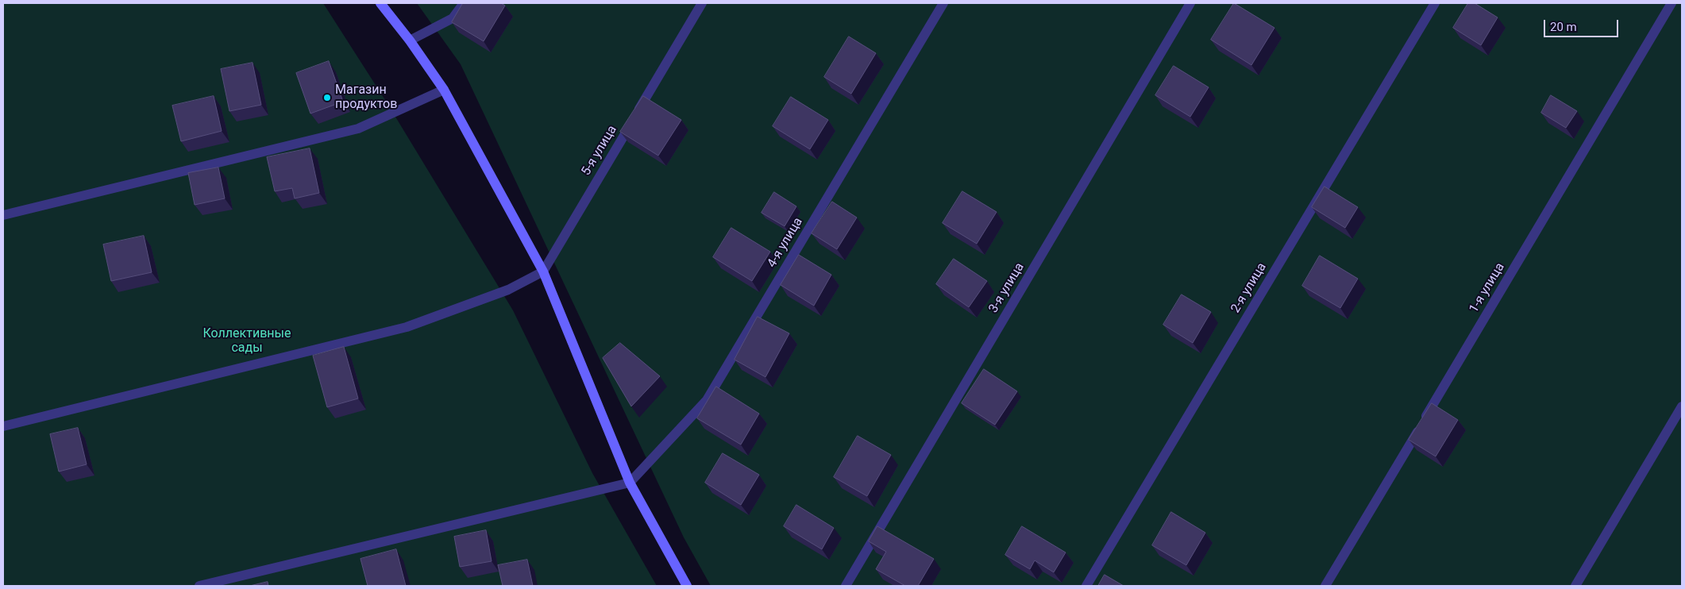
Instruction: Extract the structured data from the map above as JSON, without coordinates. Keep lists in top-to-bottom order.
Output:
{
  "streets": {
    "lane": [
      "5-я улица",
      "4-я улица",
      "3-я улица",
      "2-я улица",
      "1-я улица"
    ]
  },
  "parks": ["Коллективные сады"],
  "places": ["Магазин продуктов"],
  "scale_bar": "20 m"
}
